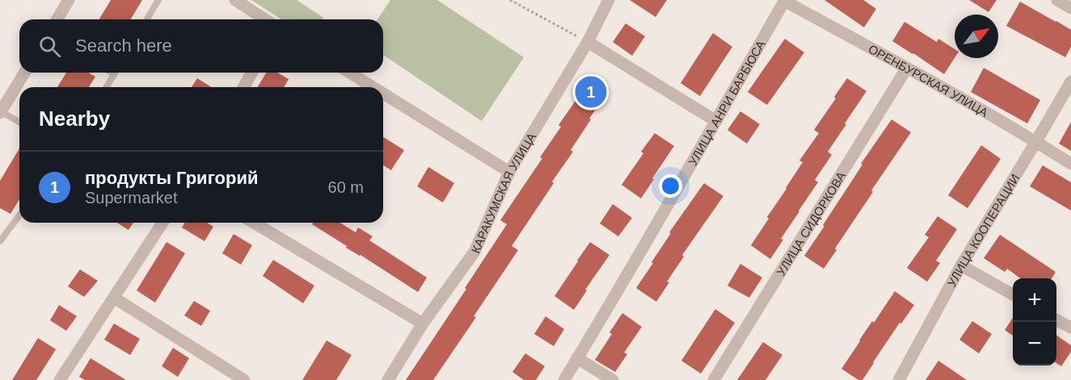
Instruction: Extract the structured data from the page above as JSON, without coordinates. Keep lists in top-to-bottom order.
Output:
{
  "streets": {
    "street": [
      "ОРЕНБУРСКАЯ УЛИЦА",
      "УЛИЦА АНРИ БАРБЮСА",
      "КАРАКУМСКАЯ УЛИЦА",
      "УЛИЦА СИДОРКОВА",
      "УЛИЦА КООПЕРАЦИИ"
    ]
  },
  "crossings": [
    ["ОРЕНБУРСКАЯ УЛИЦА", "УЛИЦА АНРИ БАРБЮСА"],
    ["ОРЕНБУРСКАЯ УЛИЦА", "УЛИЦА СИДОРКОВА"],
    ["ОРЕНБУРСКАЯ УЛИЦА", "УЛИЦА КООПЕРАЦИИ"]
  ],
  "north": "top right",
  "page": {
    "search": "Search here",
    "pins": "1",
    "heading": "Nearby",
    "list": [
      {
        "mark": "1",
        "name": "продукты Григорий",
        "note": "Supermarket",
        "value": "60 m"
      }
    ],
    "map_buttons": ["+", "−"]
  }
}
